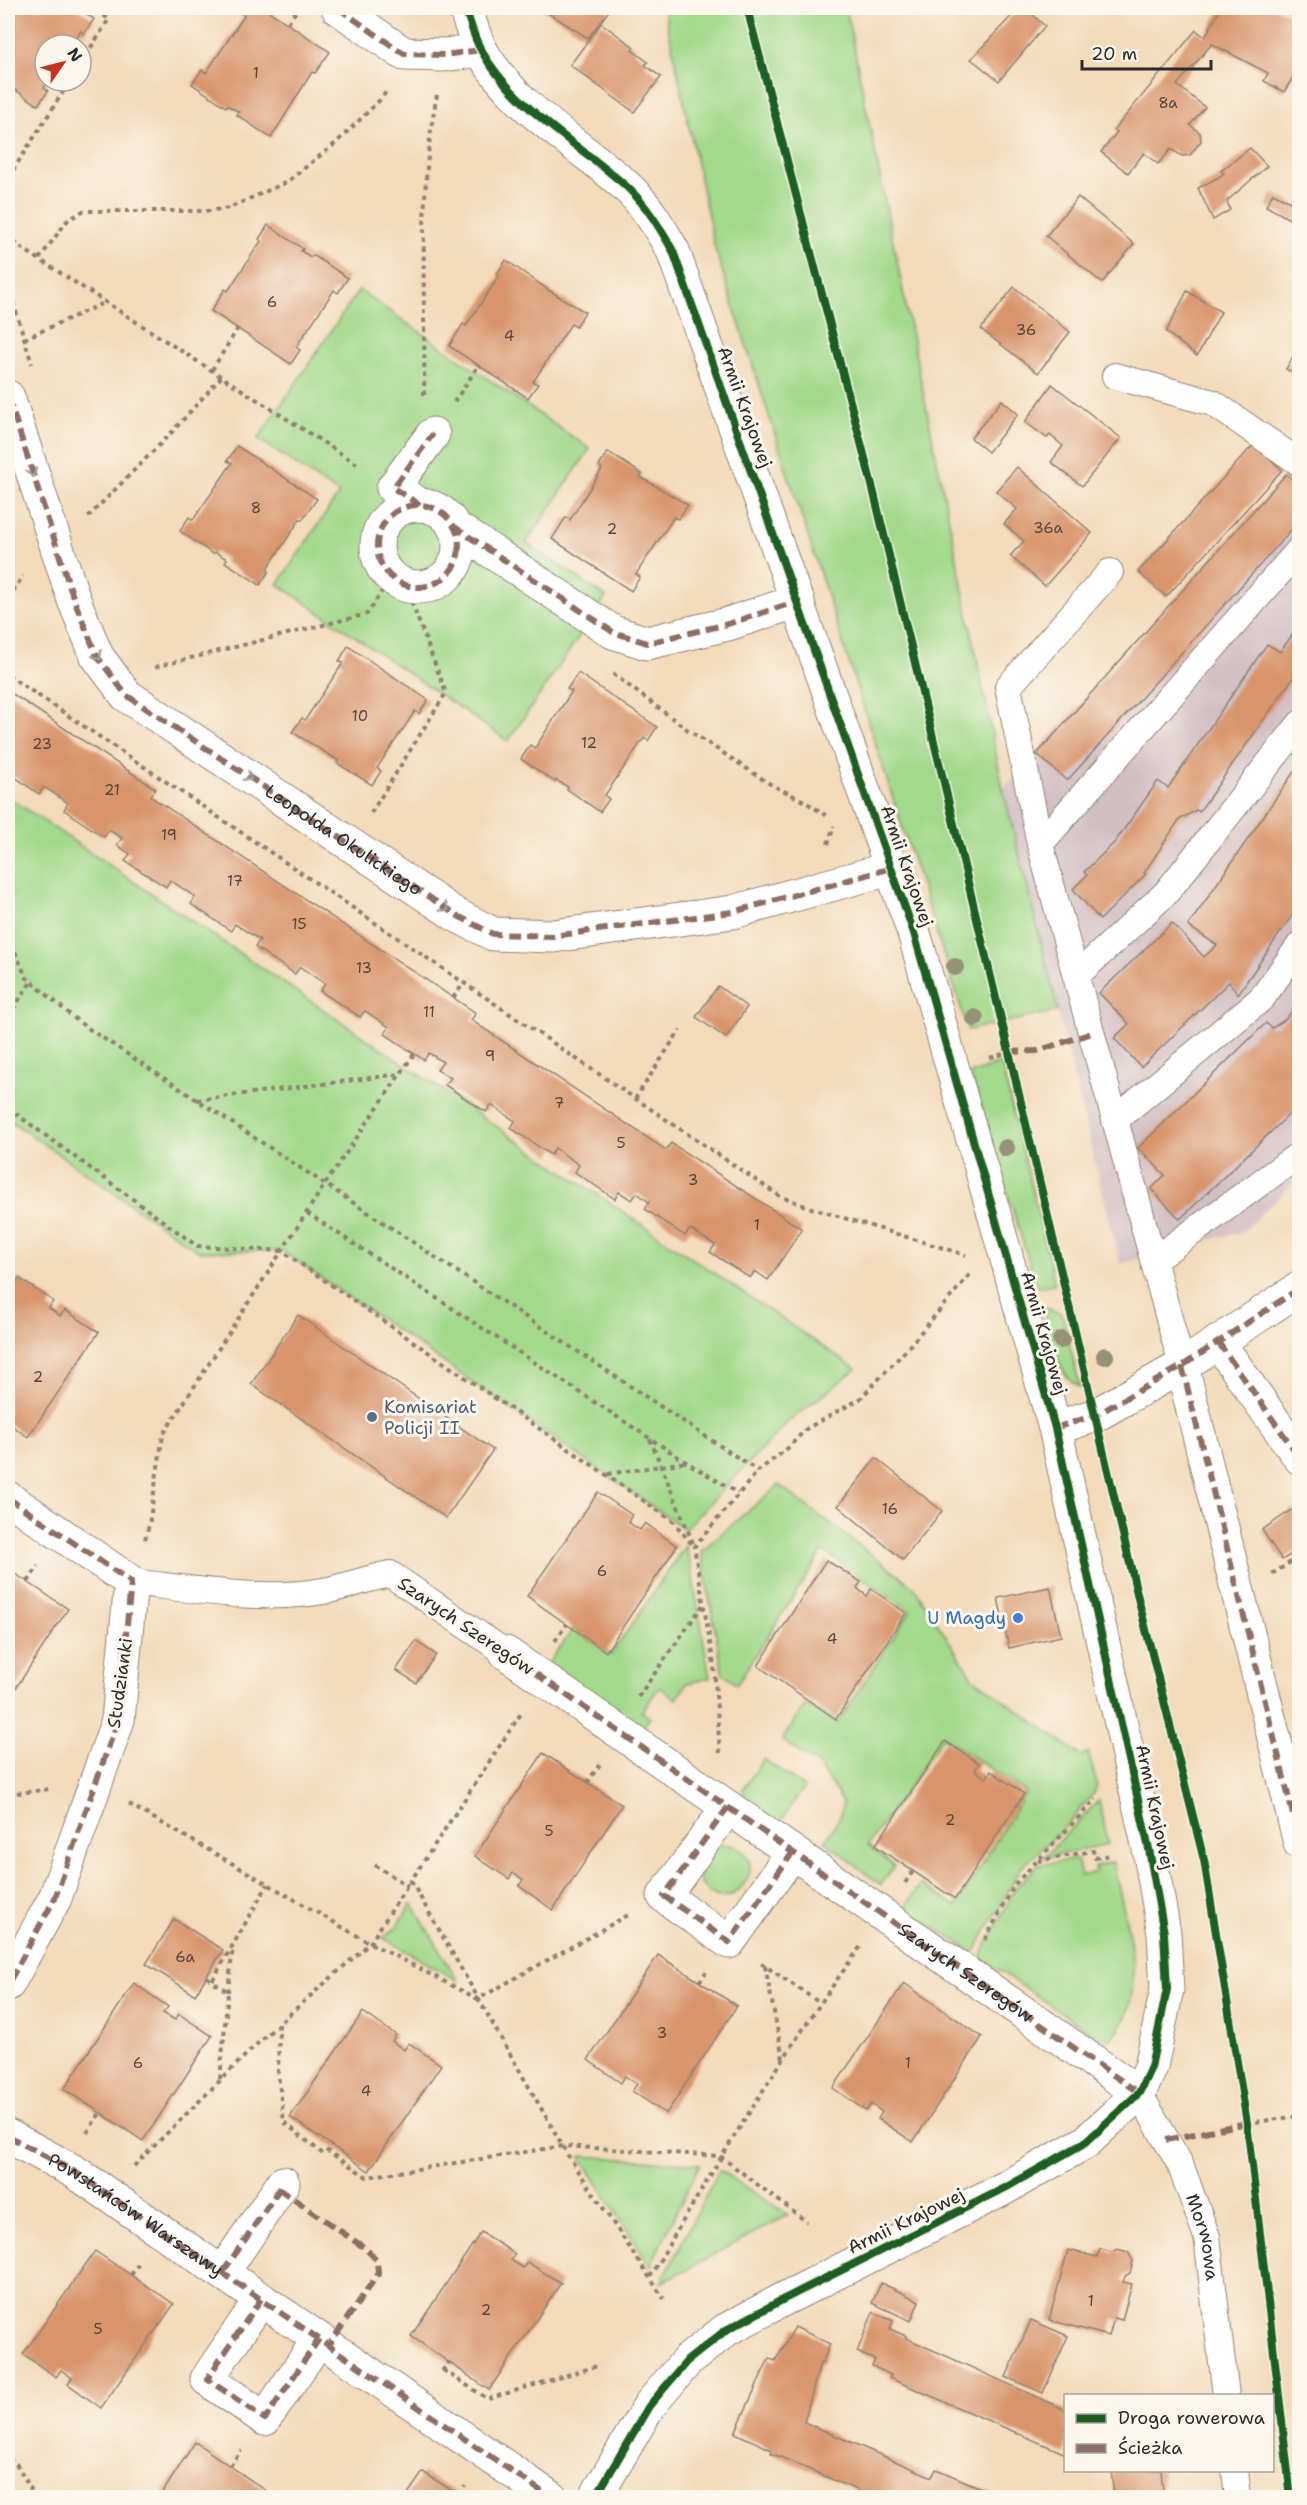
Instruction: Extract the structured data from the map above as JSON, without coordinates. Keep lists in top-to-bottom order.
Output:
{
  "streets": {
    "street": [
      "Armii Krajowej",
      "Leopolda Okulickiego",
      "Szarych Szeregów",
      "Studzianki",
      "Powstańców Warszawy"
    ],
    "lane": ["Morwowa"]
  },
  "crossings": [
    ["Armii Krajowej", "Leopolda Okulickiego"],
    ["Armii Krajowej", "Szarych Szeregów"],
    ["Armii Krajowej", "Morwowa"],
    ["Szarych Szeregów", "Studzianki"],
    ["Szarych Szeregów", "Morwowa"]
  ],
  "one_way": ["Leopolda Okulickiego"],
  "places": ["Komisariat Policji II", "U Magdy"],
  "house_numbers": [
    "1",
    "8a",
    "6",
    "36",
    "4",
    "8",
    "36a",
    "2",
    "10",
    "12",
    "23",
    "21",
    "19",
    "17",
    "15",
    "13",
    "11",
    "9",
    "7",
    "5",
    "3",
    "1",
    "2",
    "16",
    "6",
    "4",
    "2",
    "5",
    "6a",
    "3",
    "6",
    "1",
    "4",
    "1",
    "2",
    "5"
  ],
  "legend": ["Droga rowerowa", "Ścieżka"],
  "scale_bar": "20 m",
  "north": "top right"
}
